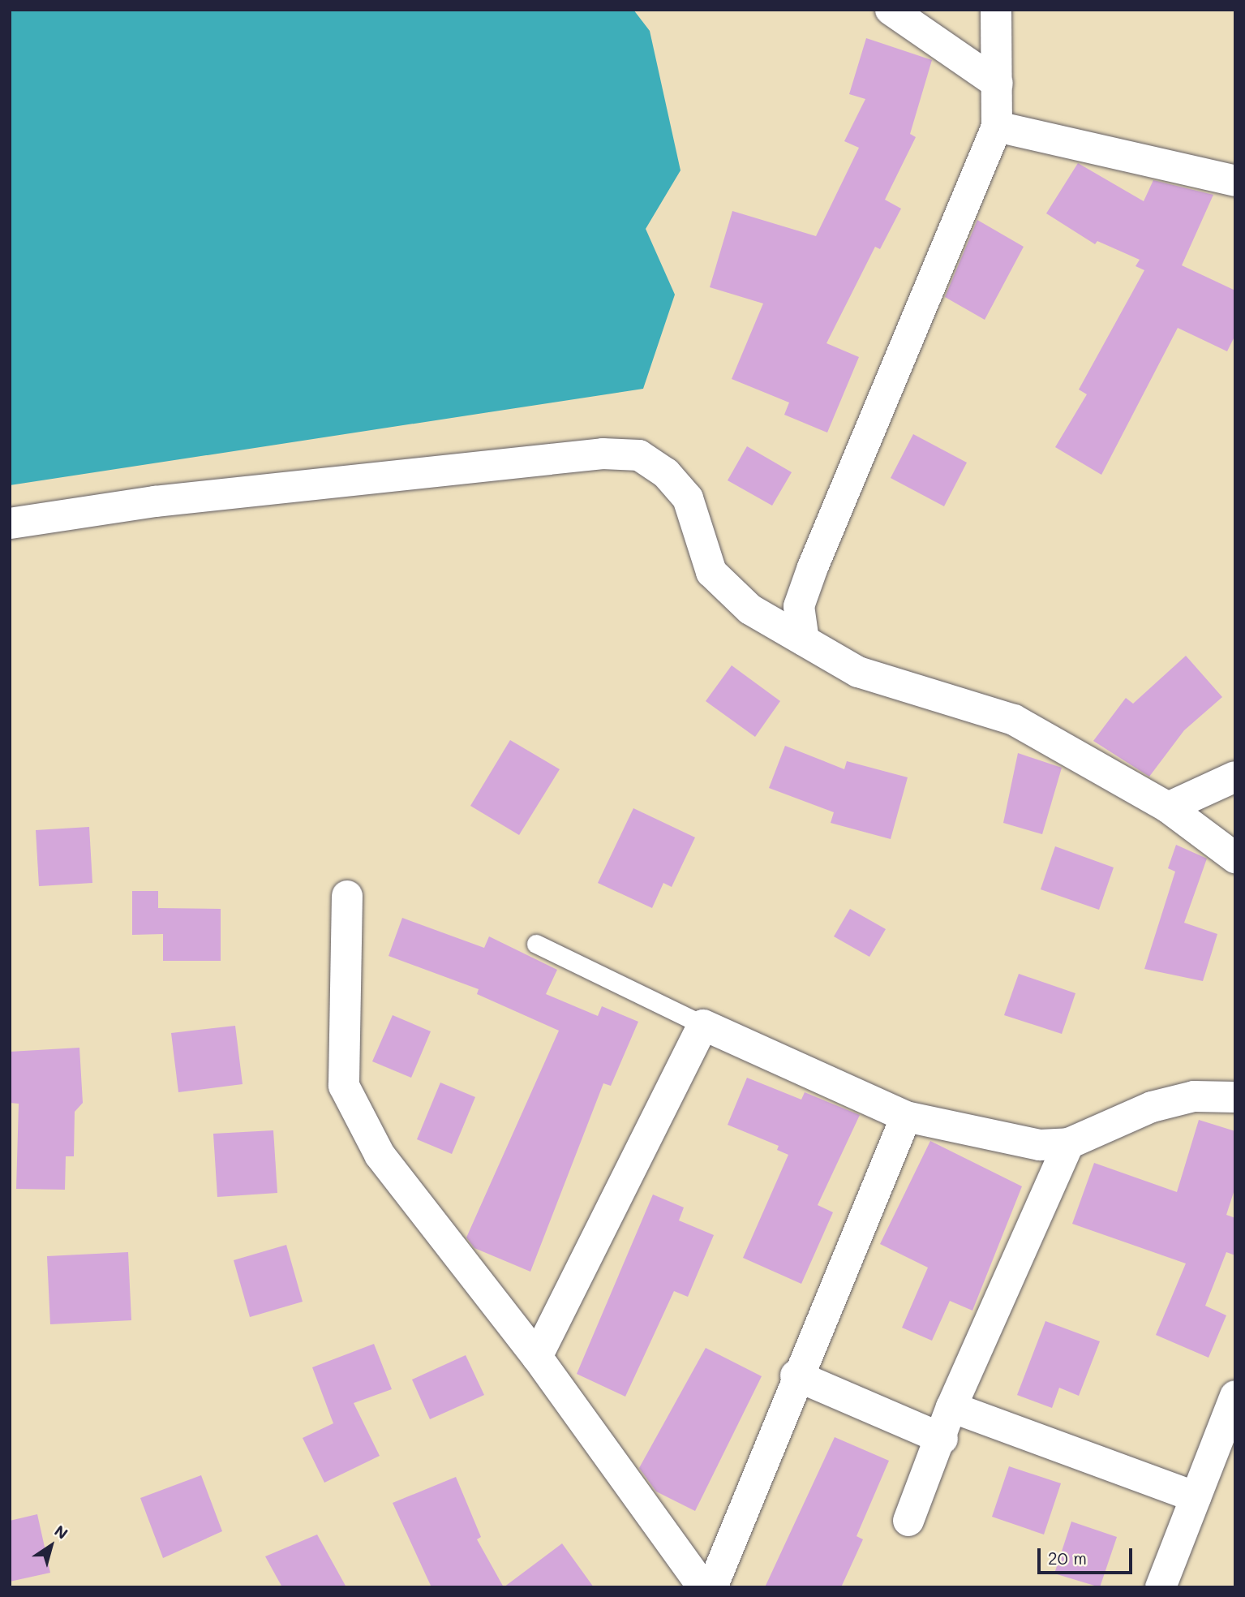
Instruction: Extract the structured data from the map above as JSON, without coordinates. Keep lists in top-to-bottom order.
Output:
{
  "scale_bar": "20 m",
  "north": "top right"
}
